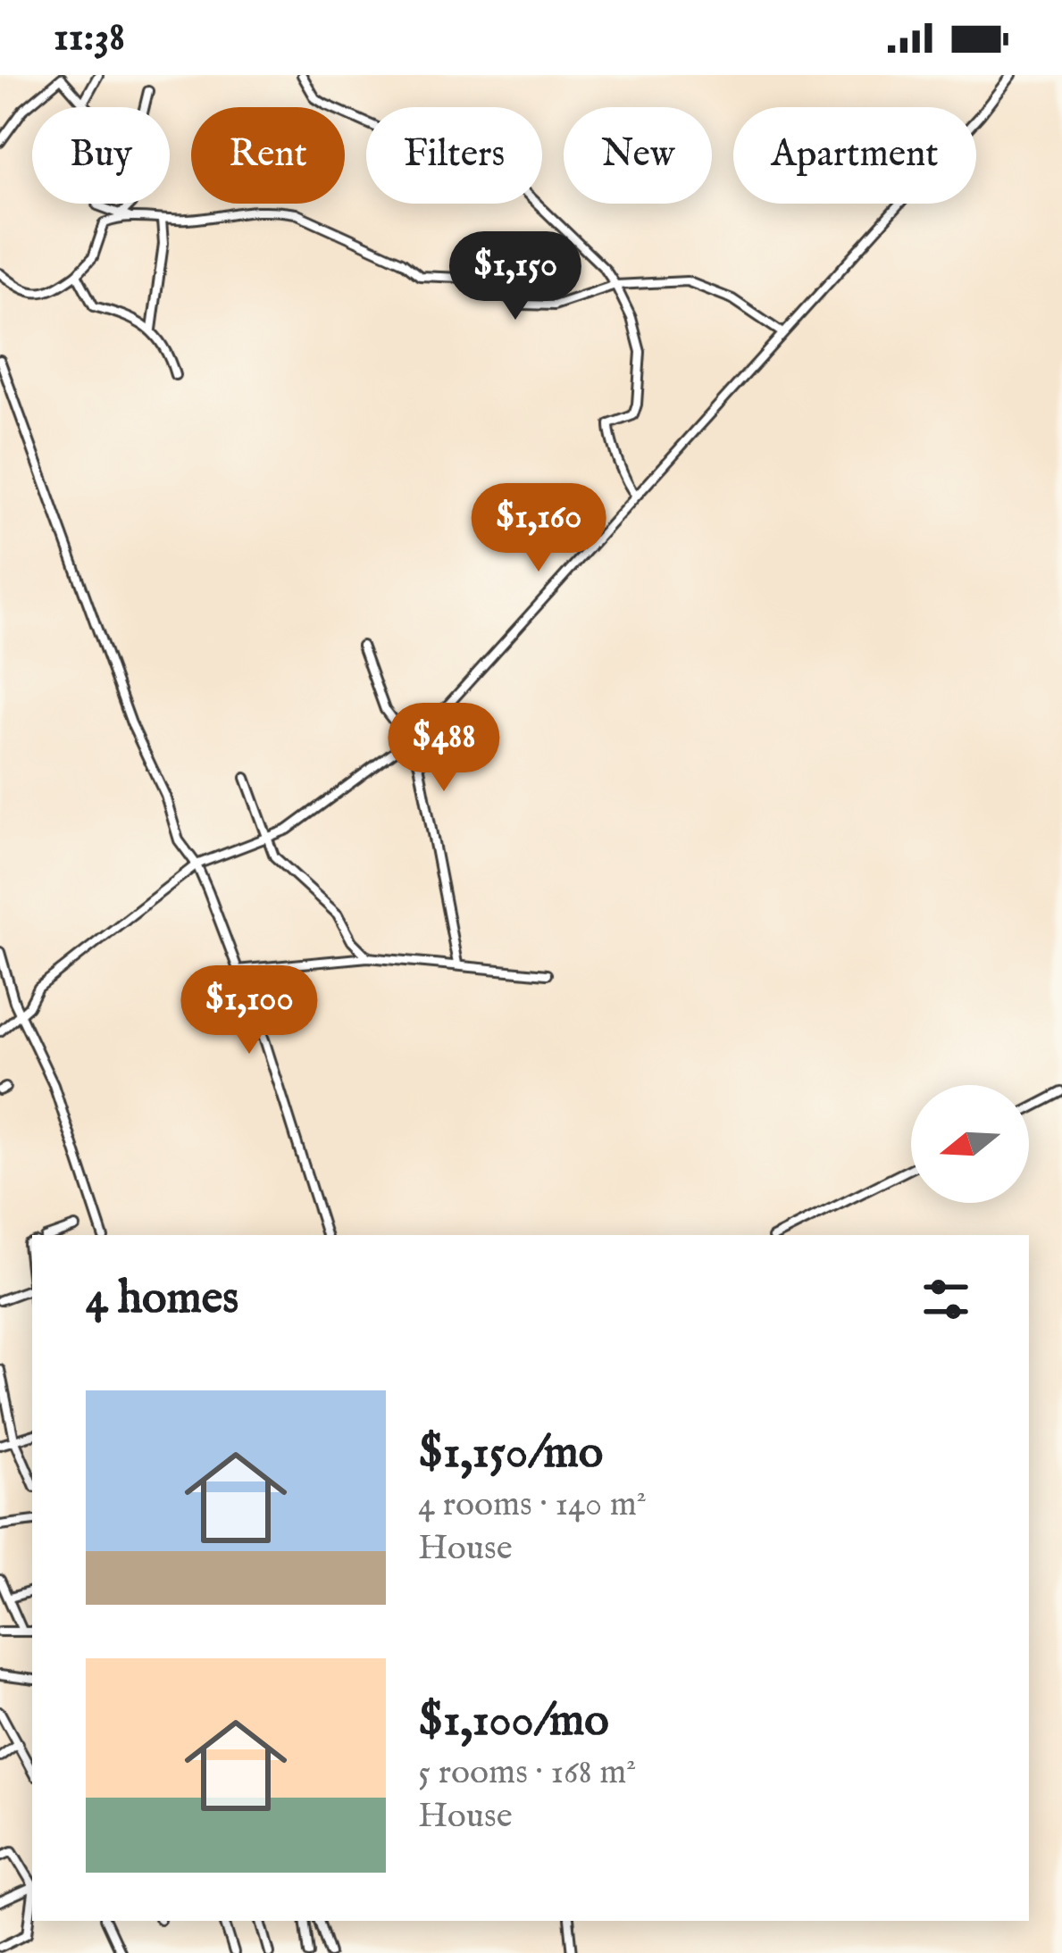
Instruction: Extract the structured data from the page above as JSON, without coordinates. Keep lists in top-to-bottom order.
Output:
{
  "north": "left",
  "page": {
    "status": "11:38",
    "chip": [
      "Buy",
      "Rent",
      "Filters",
      "New",
      "Apartment"
    ],
    "price": [
      "$1,150",
      "$1,160",
      "$488",
      "$1,100"
    ],
    "heading": "4 homes",
    "list": [
      {
        "name": "$1,150/mo",
        "note": "4 rooms · 140 m² · House"
      },
      {
        "name": "$1,100/mo",
        "note": "5 rooms · 168 m² · House"
      }
    ]
  }
}
